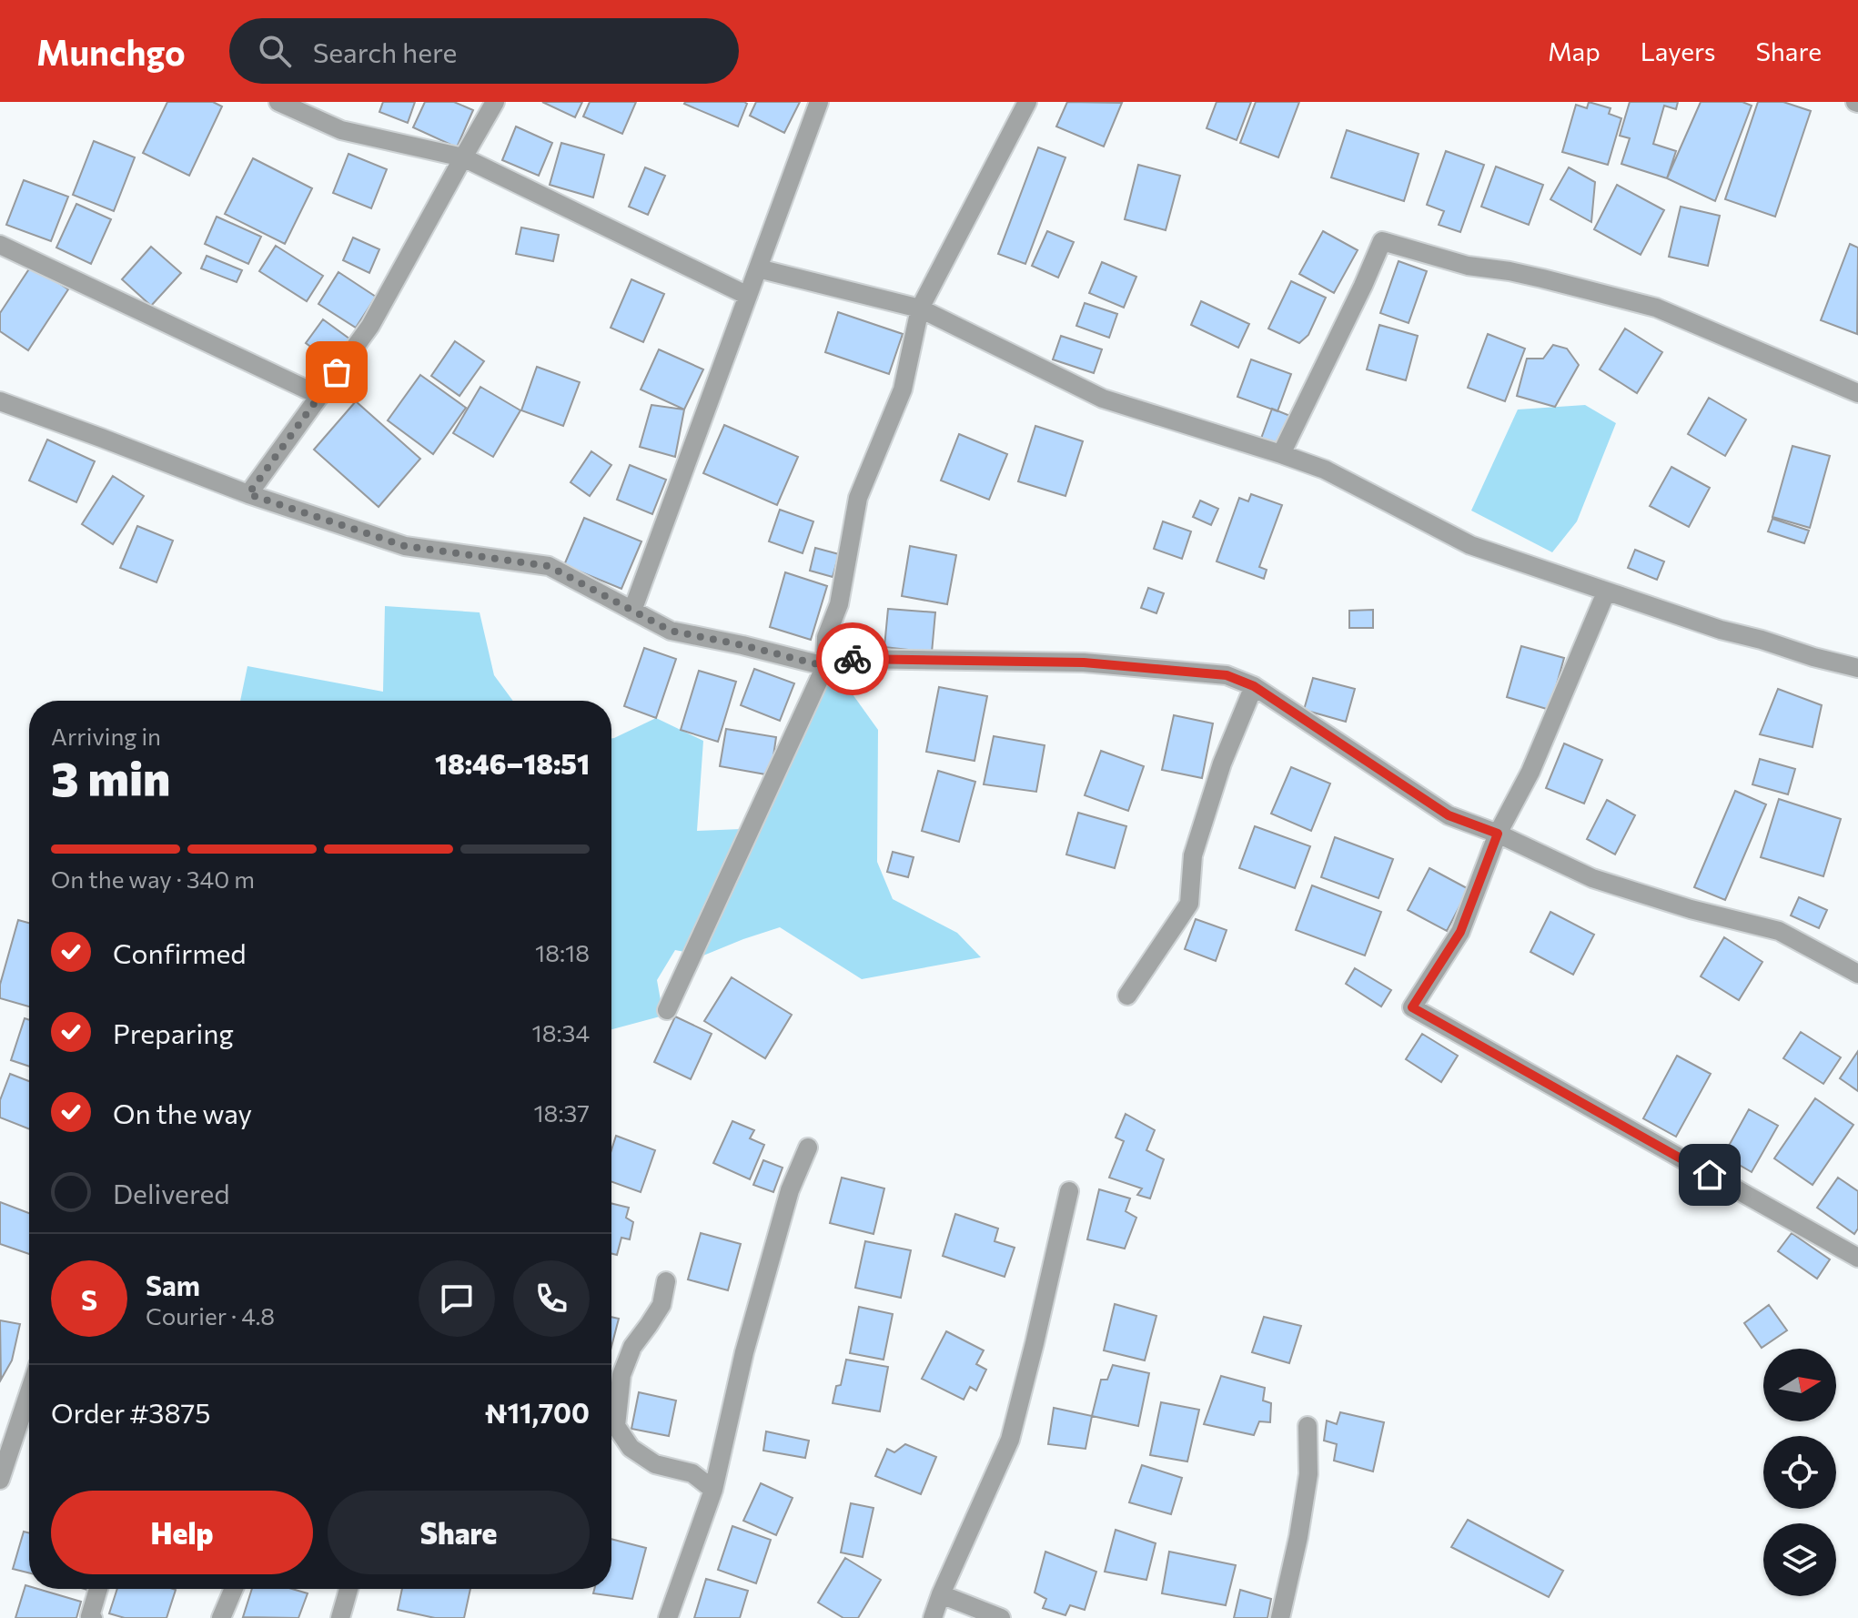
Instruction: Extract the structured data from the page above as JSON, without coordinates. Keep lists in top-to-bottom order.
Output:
{
  "north": "right",
  "page": {
    "header": "Munchgo",
    "search": "Search here",
    "nav": ["Map", "Layers", "Share"],
    "heading": ["3 min", "Arriving in", "18:46–18:51"],
    "panel": [
      "Sam",
      "Courier · 4.8",
      "Order #3875",
      "₦11,700"
    ],
    "bar": "On the way · 340 m",
    "list": [
      ["Confirmed", "18:18"],
      ["Preparing", "18:34"],
      ["On the way", "18:37"],
      "Delivered"
    ],
    "round": "S",
    "buttons": ["Help", "Share"]
  }
}
